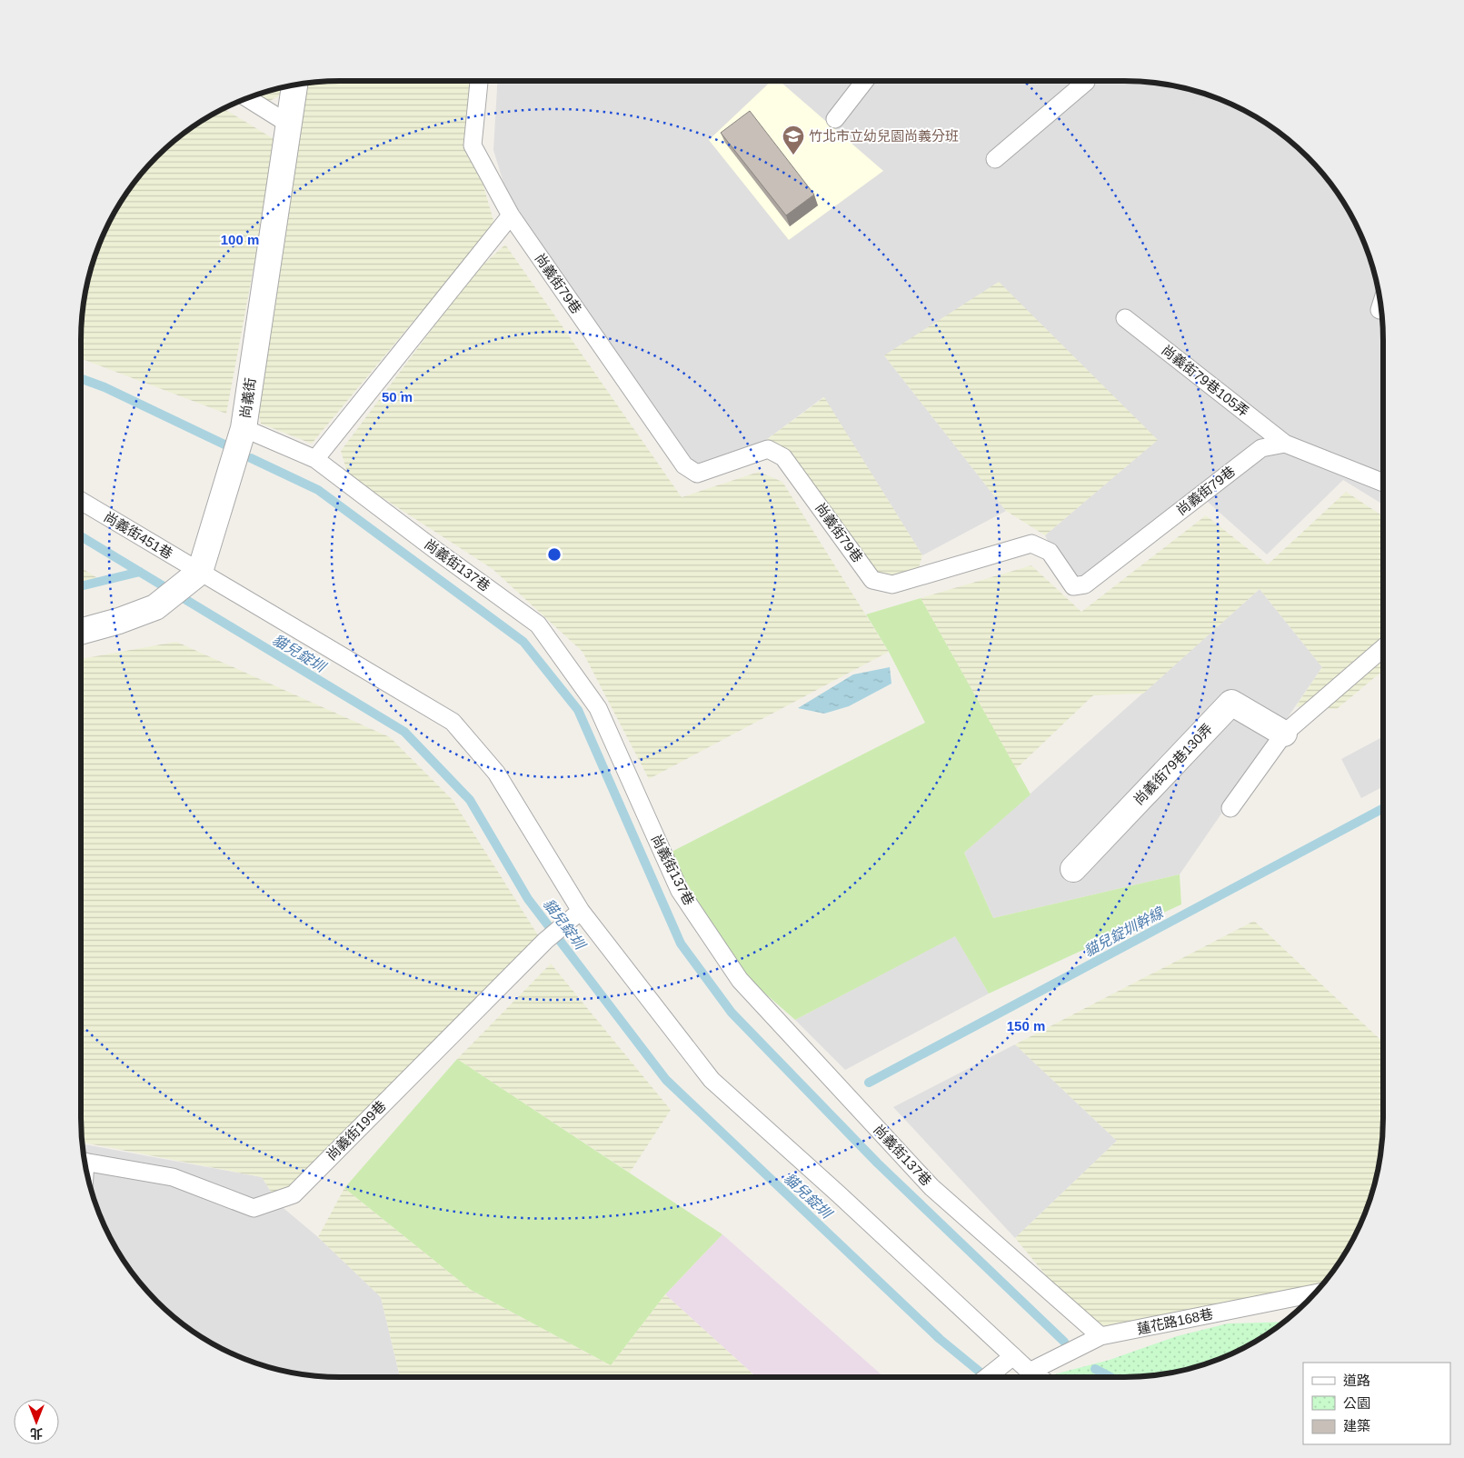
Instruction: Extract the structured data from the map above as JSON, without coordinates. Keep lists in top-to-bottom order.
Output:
{
  "streets": {
    "street": ["尚義街", "尚義街79巷130弄"],
    "lane": [
      "尚義街79巷",
      "尚義街79巷105弄",
      "尚義街451巷",
      "尚義街137巷",
      "尚義街199巷",
      "蓮花路168巷"
    ]
  },
  "crossings": [
    ["尚義街79巷", "尚義街79巷105弄"],
    ["尚義街", "尚義街451巷"],
    ["尚義街", "尚義街137巷"],
    ["尚義街137巷", "蓮花路168巷"]
  ],
  "water": ["貓兒錠圳", "貓兒錠圳幹線"],
  "places": {
    "school or university": ["竹北市立幼兒園尚義分班"]
  },
  "legend": ["道路", "公園", "建築"],
  "north": "bottom",
  "rings": ["100 m", "50 m", "150 m"]
}
